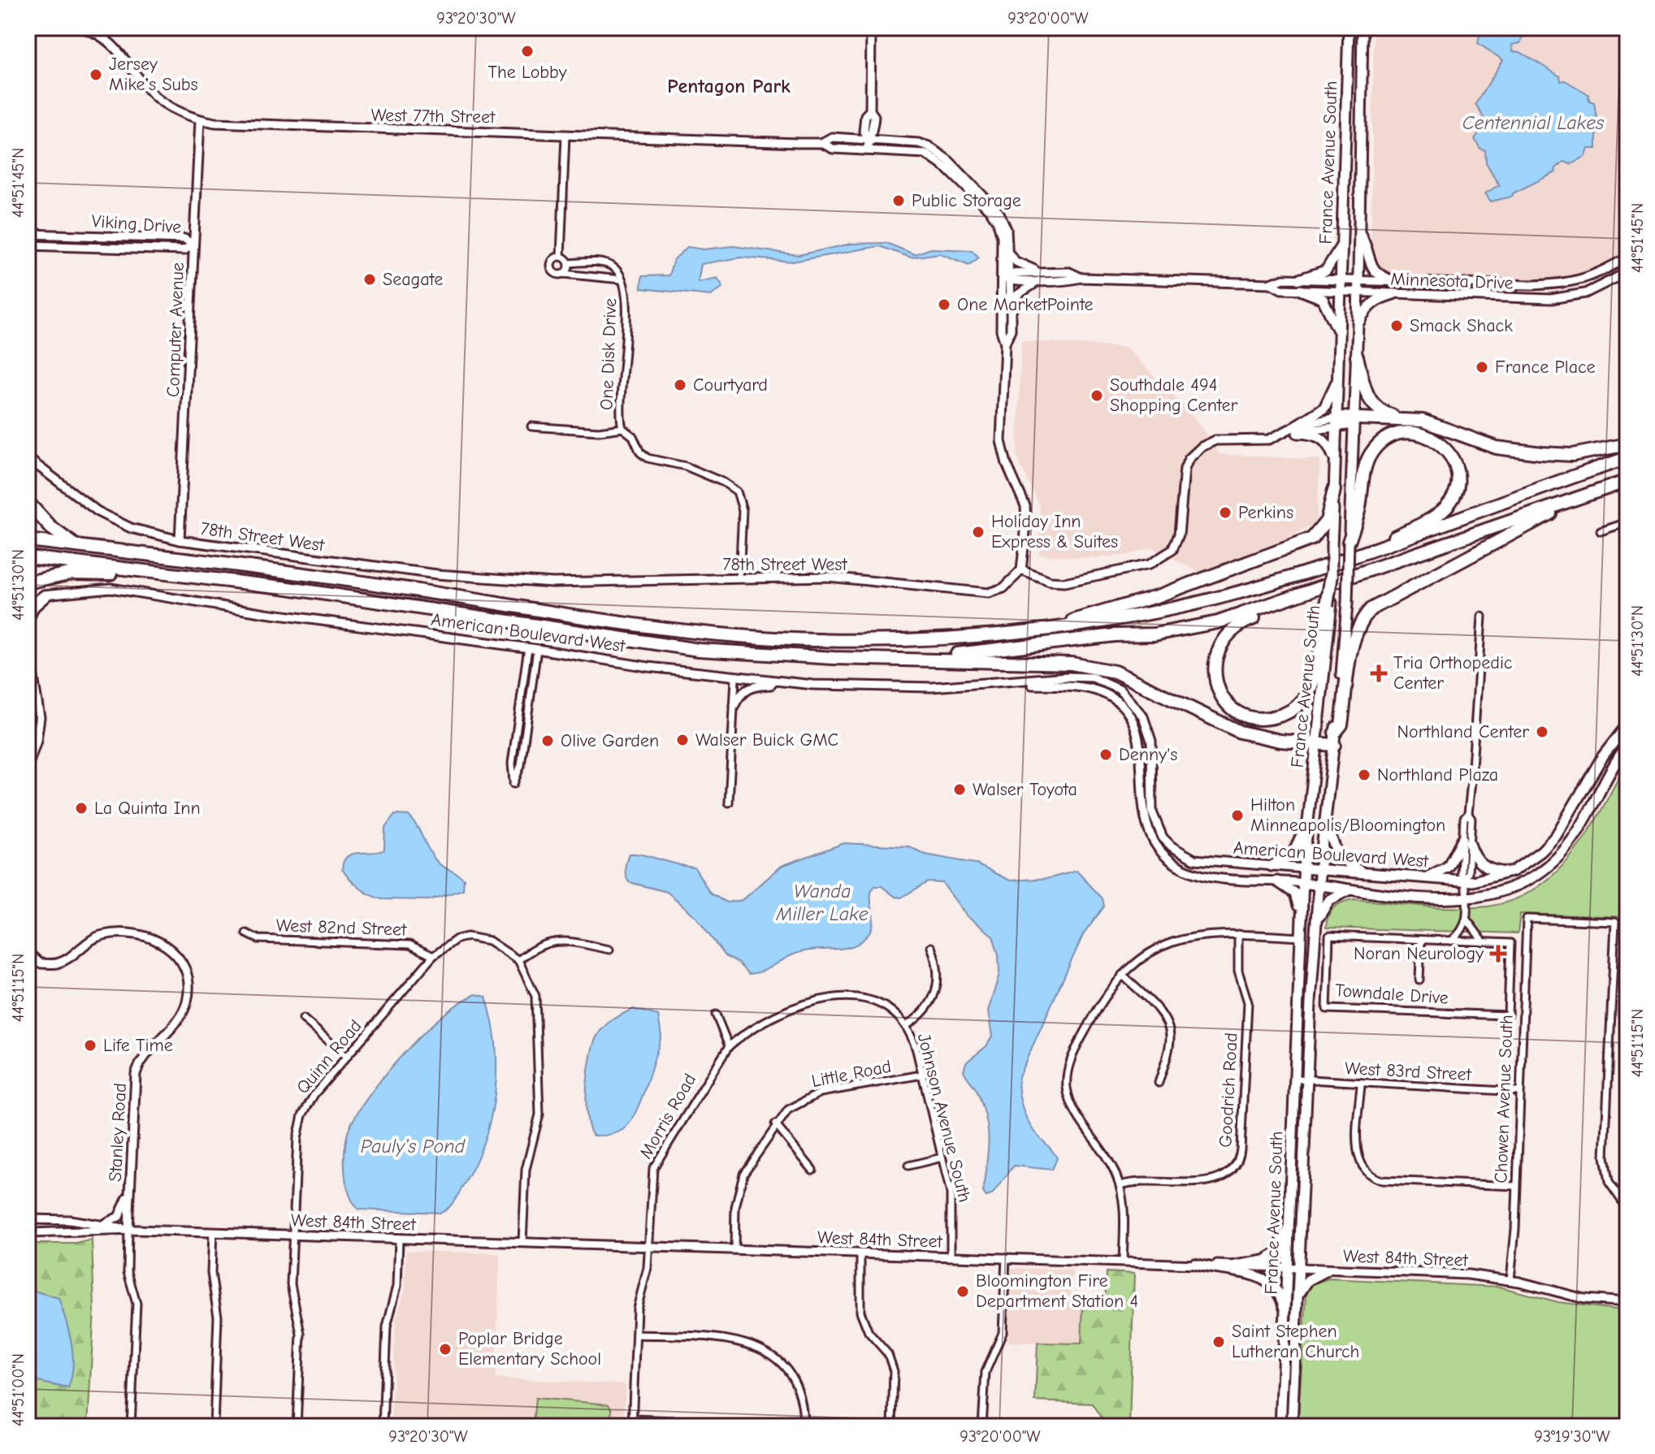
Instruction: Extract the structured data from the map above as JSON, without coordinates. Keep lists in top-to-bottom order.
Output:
{
  "streets": {
    "main road": ["France Avenue South", "American Boulevard West"],
    "street": [
      "West 77th Street",
      "Viking Drive",
      "Minnesota Drive",
      "Computer Avenue",
      "One Disk Drive",
      "78th Street West",
      "West 82nd Street",
      "Towndale Drive",
      "Quinn Road",
      "West 83rd Street",
      "Little Road",
      "Goodrich Road",
      "Chowen Avenue South",
      "Morris Road",
      "Johnson Avenue South",
      "Stanley Road",
      "West 84th Street"
    ]
  },
  "crossings": [
    ["West 77th Street", "Minnesota Drive"],
    ["West 77th Street", "Computer Avenue"],
    ["France Avenue South", "Minnesota Drive"],
    ["France Avenue South", "American Boulevard West"],
    ["France Avenue South", "West 83rd Street"],
    ["France Avenue South", "West 84th Street"],
    ["Viking Drive", "Computer Avenue"],
    ["Computer Avenue", "78th Street West"],
    ["One Disk Drive", "78th Street West"],
    ["West 82nd Street", "Quinn Road"],
    ["Quinn Road", "West 84th Street"],
    ["West 83rd Street", "Chowen Avenue South"],
    ["Little Road", "Johnson Avenue South"],
    ["Little Road", "West 84th Street"],
    ["Chowen Avenue South", "West 84th Street"],
    ["Morris Road", "West 84th Street"],
    ["Johnson Avenue South", "West 84th Street"],
    ["Stanley Road", "West 84th Street"]
  ],
  "districts": ["Pentagon Park"],
  "water": ["Centennial Lakes", "Wanda Miller Lake", "Pauly's Pond"],
  "places": {
    "other": [
      "The Lobby",
      "Jersey Mike's Subs",
      "Public Storage",
      "Seagate",
      "One MarketPointe",
      "Smack Shack",
      "France Place",
      "Courtyard",
      "Southdale 494 Shopping Center",
      "Perkins",
      "Holiday Inn Express & Suites",
      "Northland Center",
      "Walser Buick GMC",
      "Olive Garden",
      "Denny's",
      "Northland Plaza",
      "Walser Toyota",
      "La Quinta Inn",
      "Hilton Minneapolis/Bloomington",
      "Life Time",
      "Bloomington Fire Department Station 4",
      "Saint Stephen Lutheran Church",
      "Poplar Bridge Elementary School"
    ],
    "health": ["Tria Orthopedic Center", "Noran Neurology"]
  },
  "coordinates": [
    "93°20'30\"W",
    "93°20'00\"W",
    "44°51'45\"N",
    "44°51'30\"N",
    "44°51'15\"N",
    "44°51'00\"N",
    "93°19'30\"W"
  ]
}
